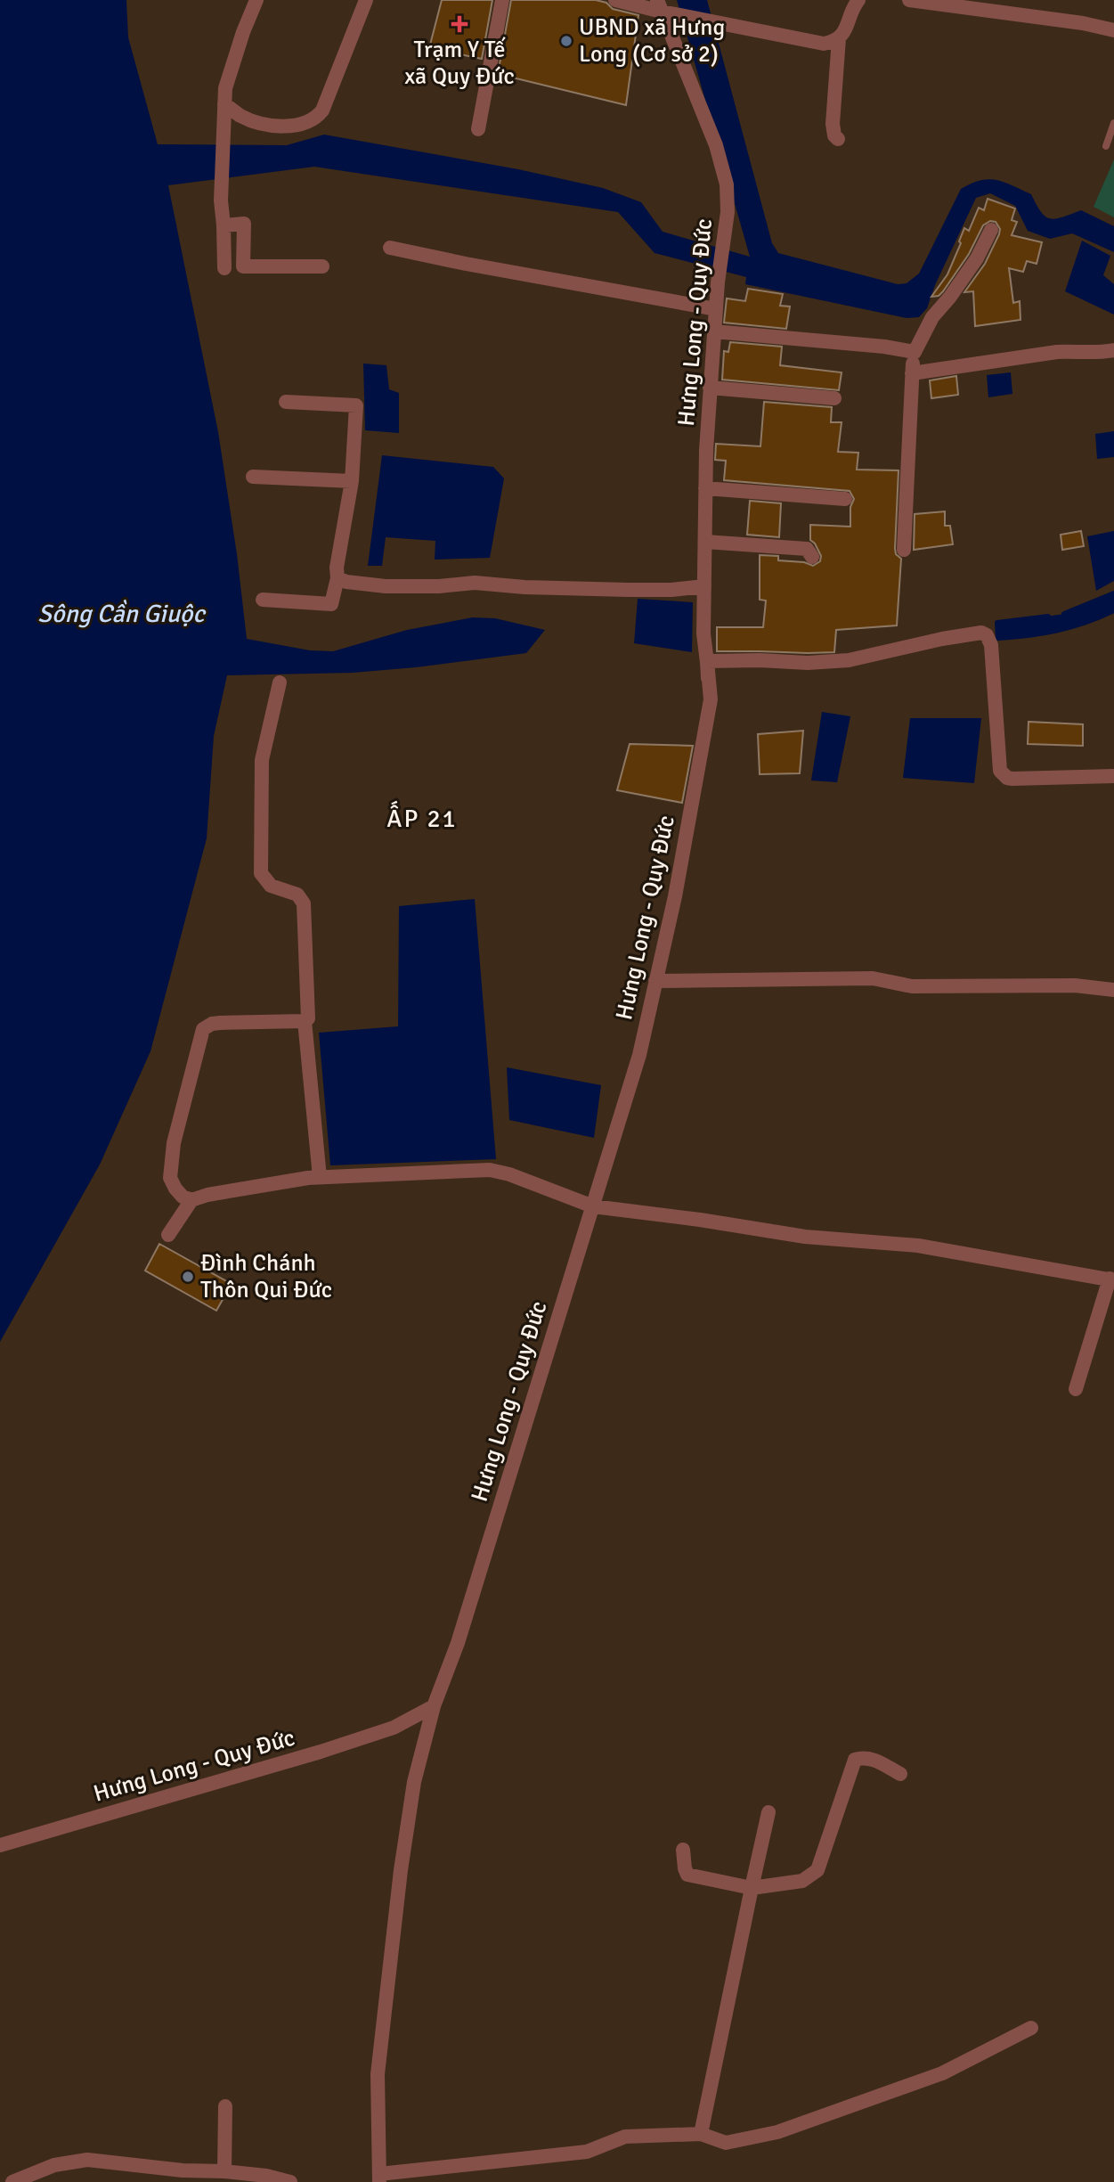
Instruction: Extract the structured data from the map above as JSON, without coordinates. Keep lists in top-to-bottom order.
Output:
{
  "streets": {
    "street": ["Hưng Long - Quy Đức"]
  },
  "districts": ["ẤP 21"],
  "water": ["Sông Cần Giuộc"],
  "places": {
    "health": ["Trạm Y Tế xã Quy Đức"],
    "other": ["UBND xã Hưng Long (Cơ sở 2)", "Đình Chánh Thôn Qui Đức"]
  }
}
